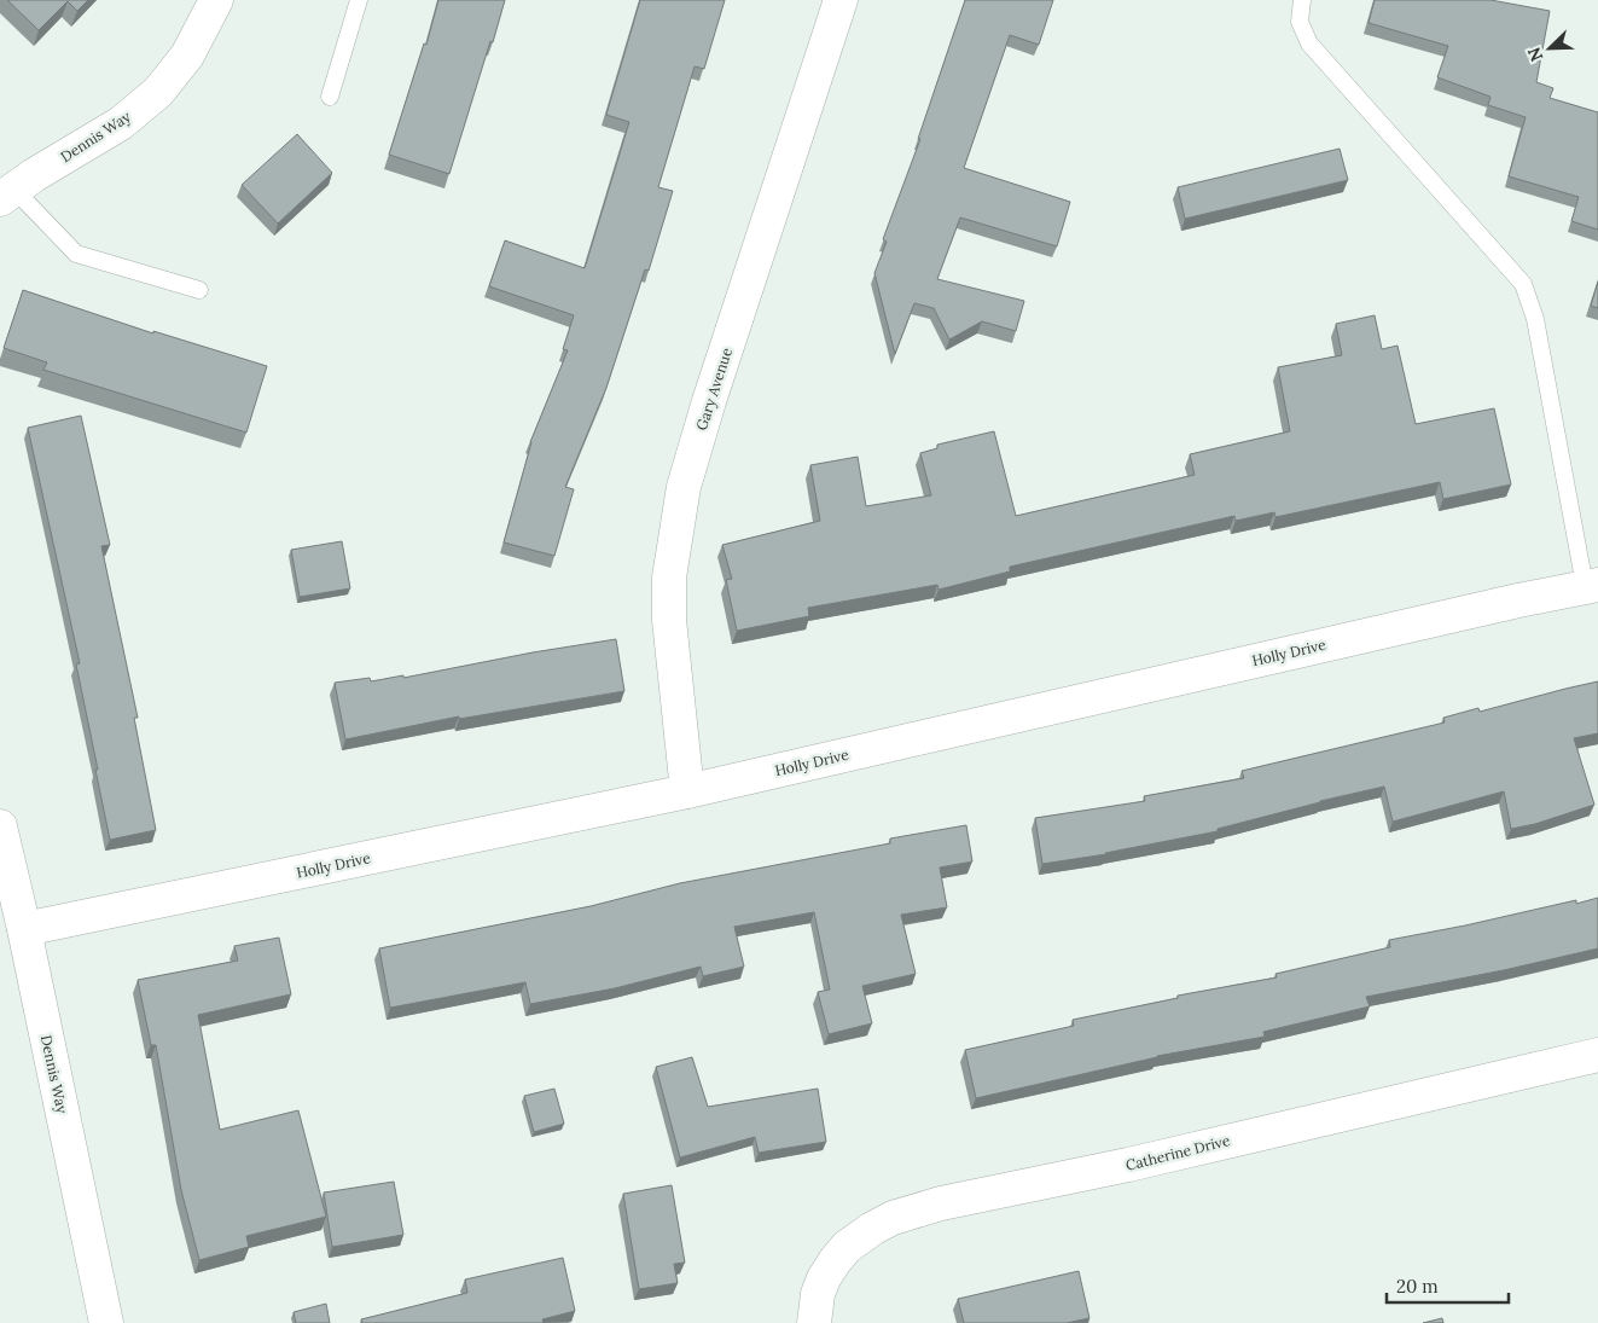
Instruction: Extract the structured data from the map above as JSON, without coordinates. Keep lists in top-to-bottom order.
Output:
{
  "streets": {
    "street": [
      "Dennis Way",
      "Gary Avenue",
      "Holly Drive",
      "Catherine Drive"
    ]
  },
  "crossings": [
    ["Dennis Way", "Holly Drive"],
    ["Gary Avenue", "Holly Drive"]
  ],
  "scale_bar": "20 m",
  "north": "bottom left"
}
